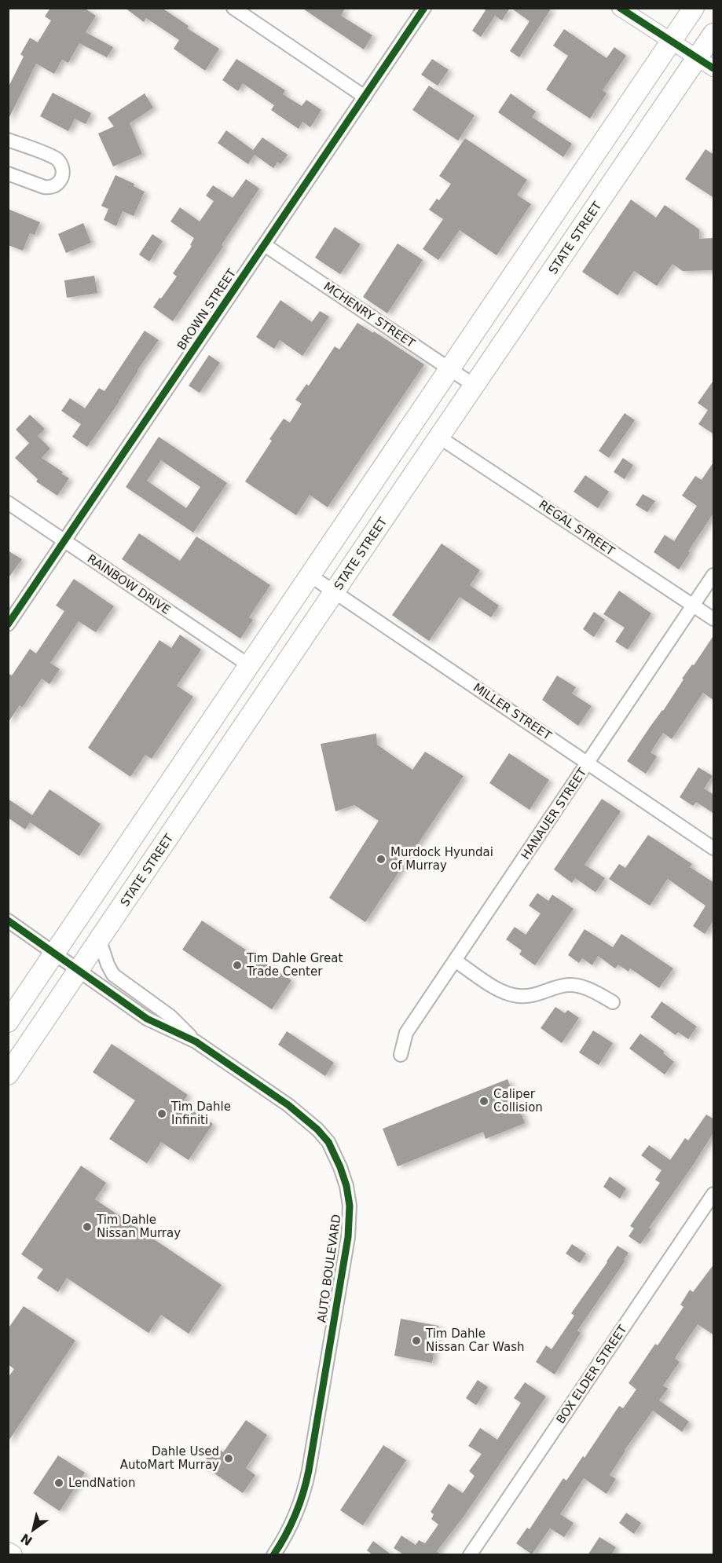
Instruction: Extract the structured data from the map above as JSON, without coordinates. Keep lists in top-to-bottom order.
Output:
{
  "streets": {
    "main road": ["STATE STREET"],
    "street": [
      "BROWN STREET",
      "MCHENRY STREET",
      "REGAL STREET",
      "RAINBOW DRIVE",
      "MILLER STREET",
      "HANAUER STREET",
      "AUTO BOULEVARD",
      "BOX ELDER STREET"
    ]
  },
  "crossings": [
    ["STATE STREET", "MCHENRY STREET"],
    ["STATE STREET", "REGAL STREET"],
    ["STATE STREET", "MILLER STREET"],
    ["STATE STREET", "AUTO BOULEVARD"],
    ["BROWN STREET", "MCHENRY STREET"],
    ["BROWN STREET", "RAINBOW DRIVE"],
    ["REGAL STREET", "HANAUER STREET"],
    ["MILLER STREET", "HANAUER STREET"]
  ],
  "places": [
    "Murdock Hyundai of Murray",
    "Tim Dahle Great Trade Center",
    "Caliper Collision",
    "Tim Dahle Infiniti",
    "Tim Dahle Nissan Murray",
    "Tim Dahle Nissan Car Wash",
    "Dahle Used AutoMart Murray",
    "LendNation"
  ],
  "north": "bottom left"
}
